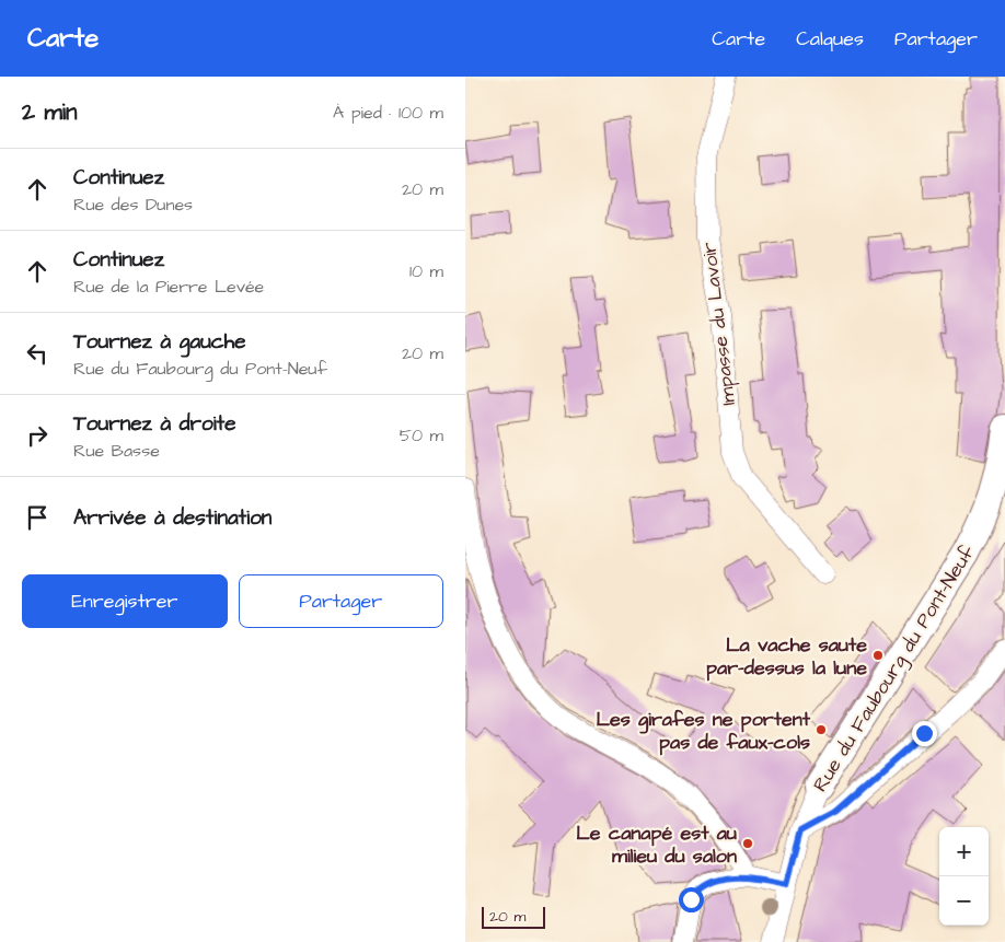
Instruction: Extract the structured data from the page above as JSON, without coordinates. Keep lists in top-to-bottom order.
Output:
{
  "streets": {
    "main road": ["Rue du Faubourg du Pont-Neuf"],
    "street": ["Impasse du Lavoir"]
  },
  "places": ["La vache saute par-dessus la lune", "Les girafes ne portent pas de faux-cols", "Le canapé est au milieu du salon"],
  "scale_bar": "20 m",
  "page": {
    "header": "Carte",
    "nav": ["Carte", "Calques", "Partager"],
    "heading": ["2 min", "À pied · 100 m"],
    "list": [
      ["Continuez", "Rue des Dunes", "20 m"],
      ["Continuez", "Rue de la Pierre Levée", "10 m"],
      ["Tournez à gauche", "Rue du Faubourg du Pont-Neuf", "20 m"],
      ["Tournez à droite", "Rue Basse", "50 m"],
      "Arrivée à destination"
    ],
    "buttons": ["Enregistrer", "Partager"],
    "map_buttons": ["+", "−"],
    "scale": "20 m"
  }
}
